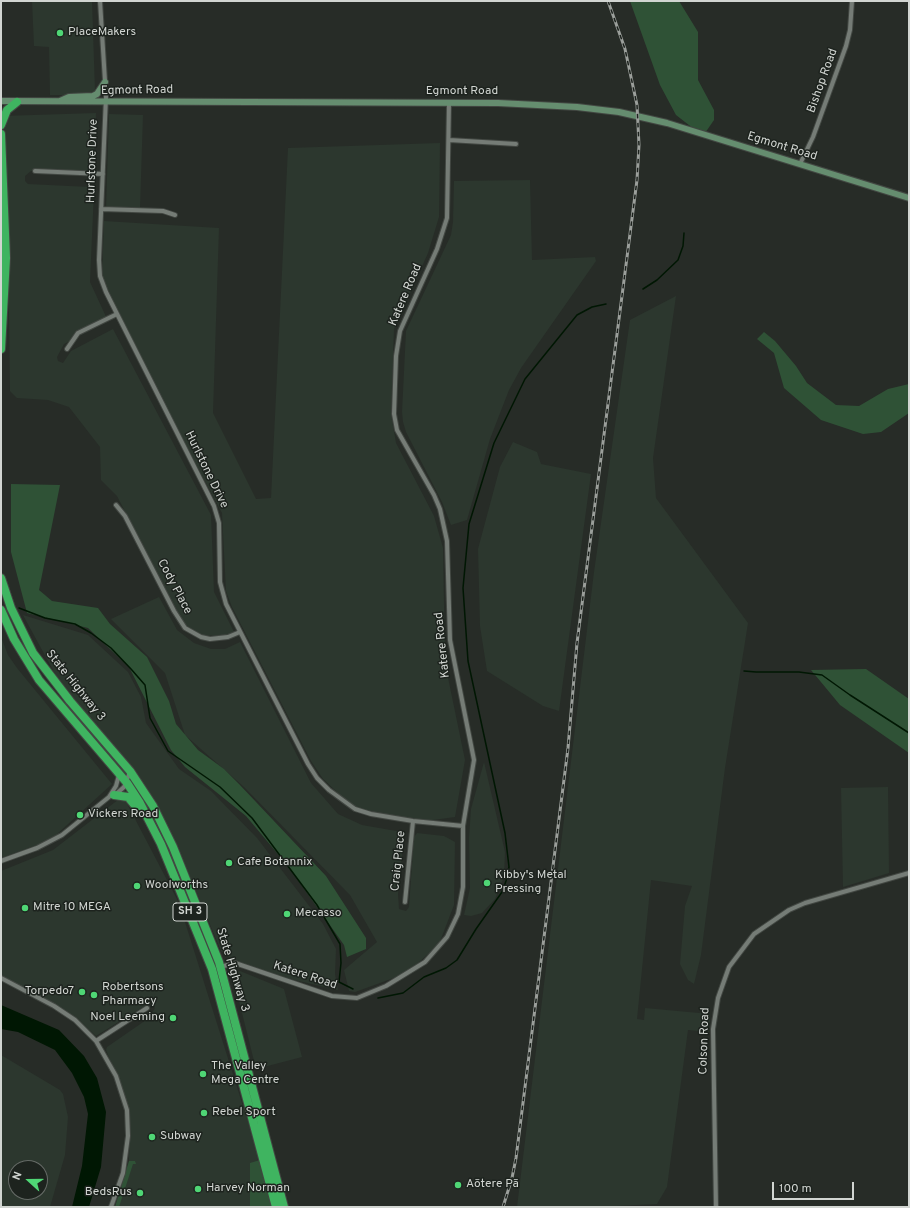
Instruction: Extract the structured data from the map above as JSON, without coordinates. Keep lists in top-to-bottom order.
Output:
{
  "streets": {
    "highway": ["State Highway 3", "SH 3"],
    "main road": ["Egmont Road"],
    "street": [
      "Bishop Road",
      "Hurlstone Drive",
      "Katere Road",
      "Cody Place",
      "Craig Place",
      "Colson Road"
    ]
  },
  "crossings": [
    ["Bishop Road", "Egmont Road"],
    ["Egmont Road", "Hurlstone Drive"],
    ["Egmont Road", "Katere Road"],
    ["Hurlstone Drive", "Katere Road"],
    ["Hurlstone Drive", "Cody Place"],
    ["Hurlstone Drive", "Craig Place"],
    ["Katere Road", "State Highway 3"]
  ],
  "places": [
    "PlaceMakers",
    "Vickers Road",
    "Cafe Botannix",
    "Kibby's Metal Pressing",
    "Woolworths",
    "Mitre 10 MEGA",
    "Mecasso",
    "Torpedo7",
    "Robertsons Pharmacy",
    "Noel Leeming",
    "The Valley Mega Centre",
    "Rebel Sport",
    "Subway",
    "Aōtere Pā",
    "Harvey Norman",
    "BedsRus"
  ],
  "scale_bar": "100 m",
  "north": "left"
}
